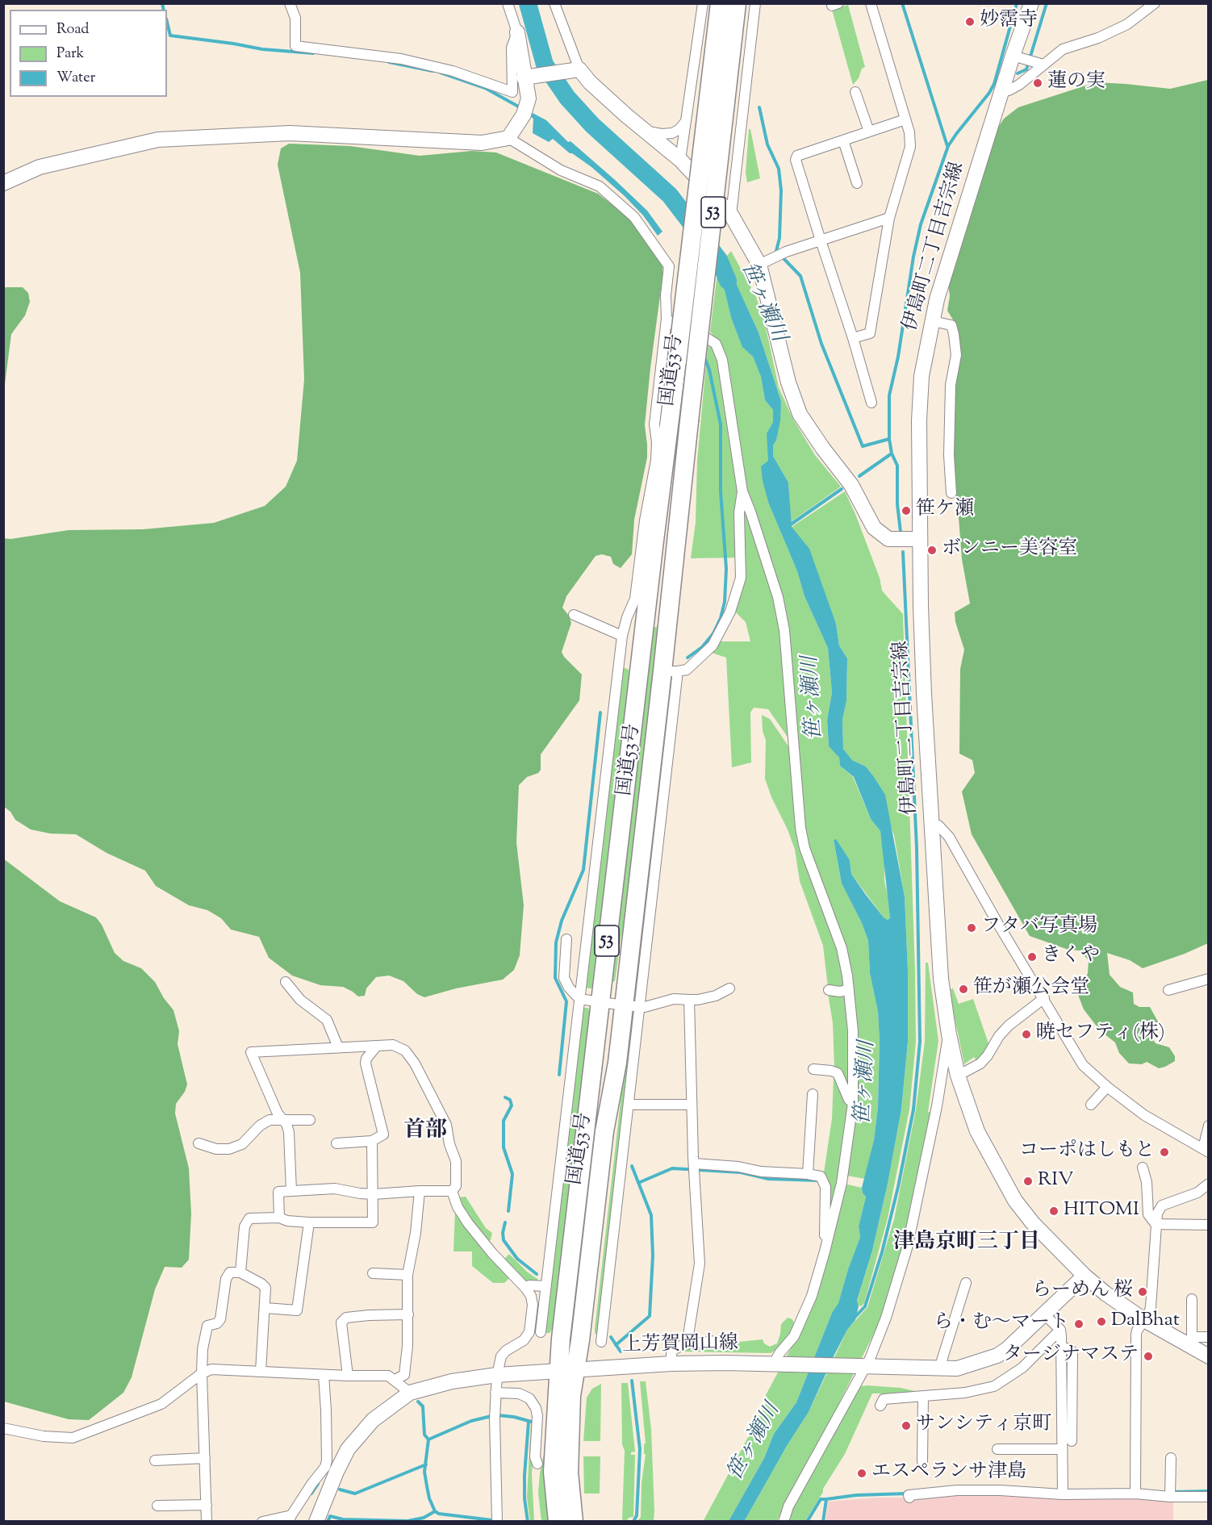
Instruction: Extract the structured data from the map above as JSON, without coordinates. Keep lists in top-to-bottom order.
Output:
{
  "streets": {
    "highway": ["53", "国道53号"],
    "street": ["伊島町二丁目吉宗線", "上芳賀岡山線"]
  },
  "crossings": [
    ["伊島町二丁目吉宗線", "上芳賀岡山線"],
    ["国道53号", "上芳賀岡山線"]
  ],
  "districts": ["首部", "津島京町三丁目"],
  "water": ["笹ヶ瀬川"],
  "places": [
    "妙霑寺",
    "蓮の実",
    "笹ケ瀬",
    "ボンニー美容室",
    "フタバ写真場",
    "きくや",
    "笹が瀬公会堂",
    "暁セフティ(株)",
    "コーポはしもと",
    "RIV",
    "HITOMI",
    "らーめん 桜",
    "DalBhat",
    "ら・む〜マート",
    "タージナマステ",
    "サンシティ京町",
    "エスペランサ津島"
  ],
  "legend": ["Road", "Park", "Water"]
}
